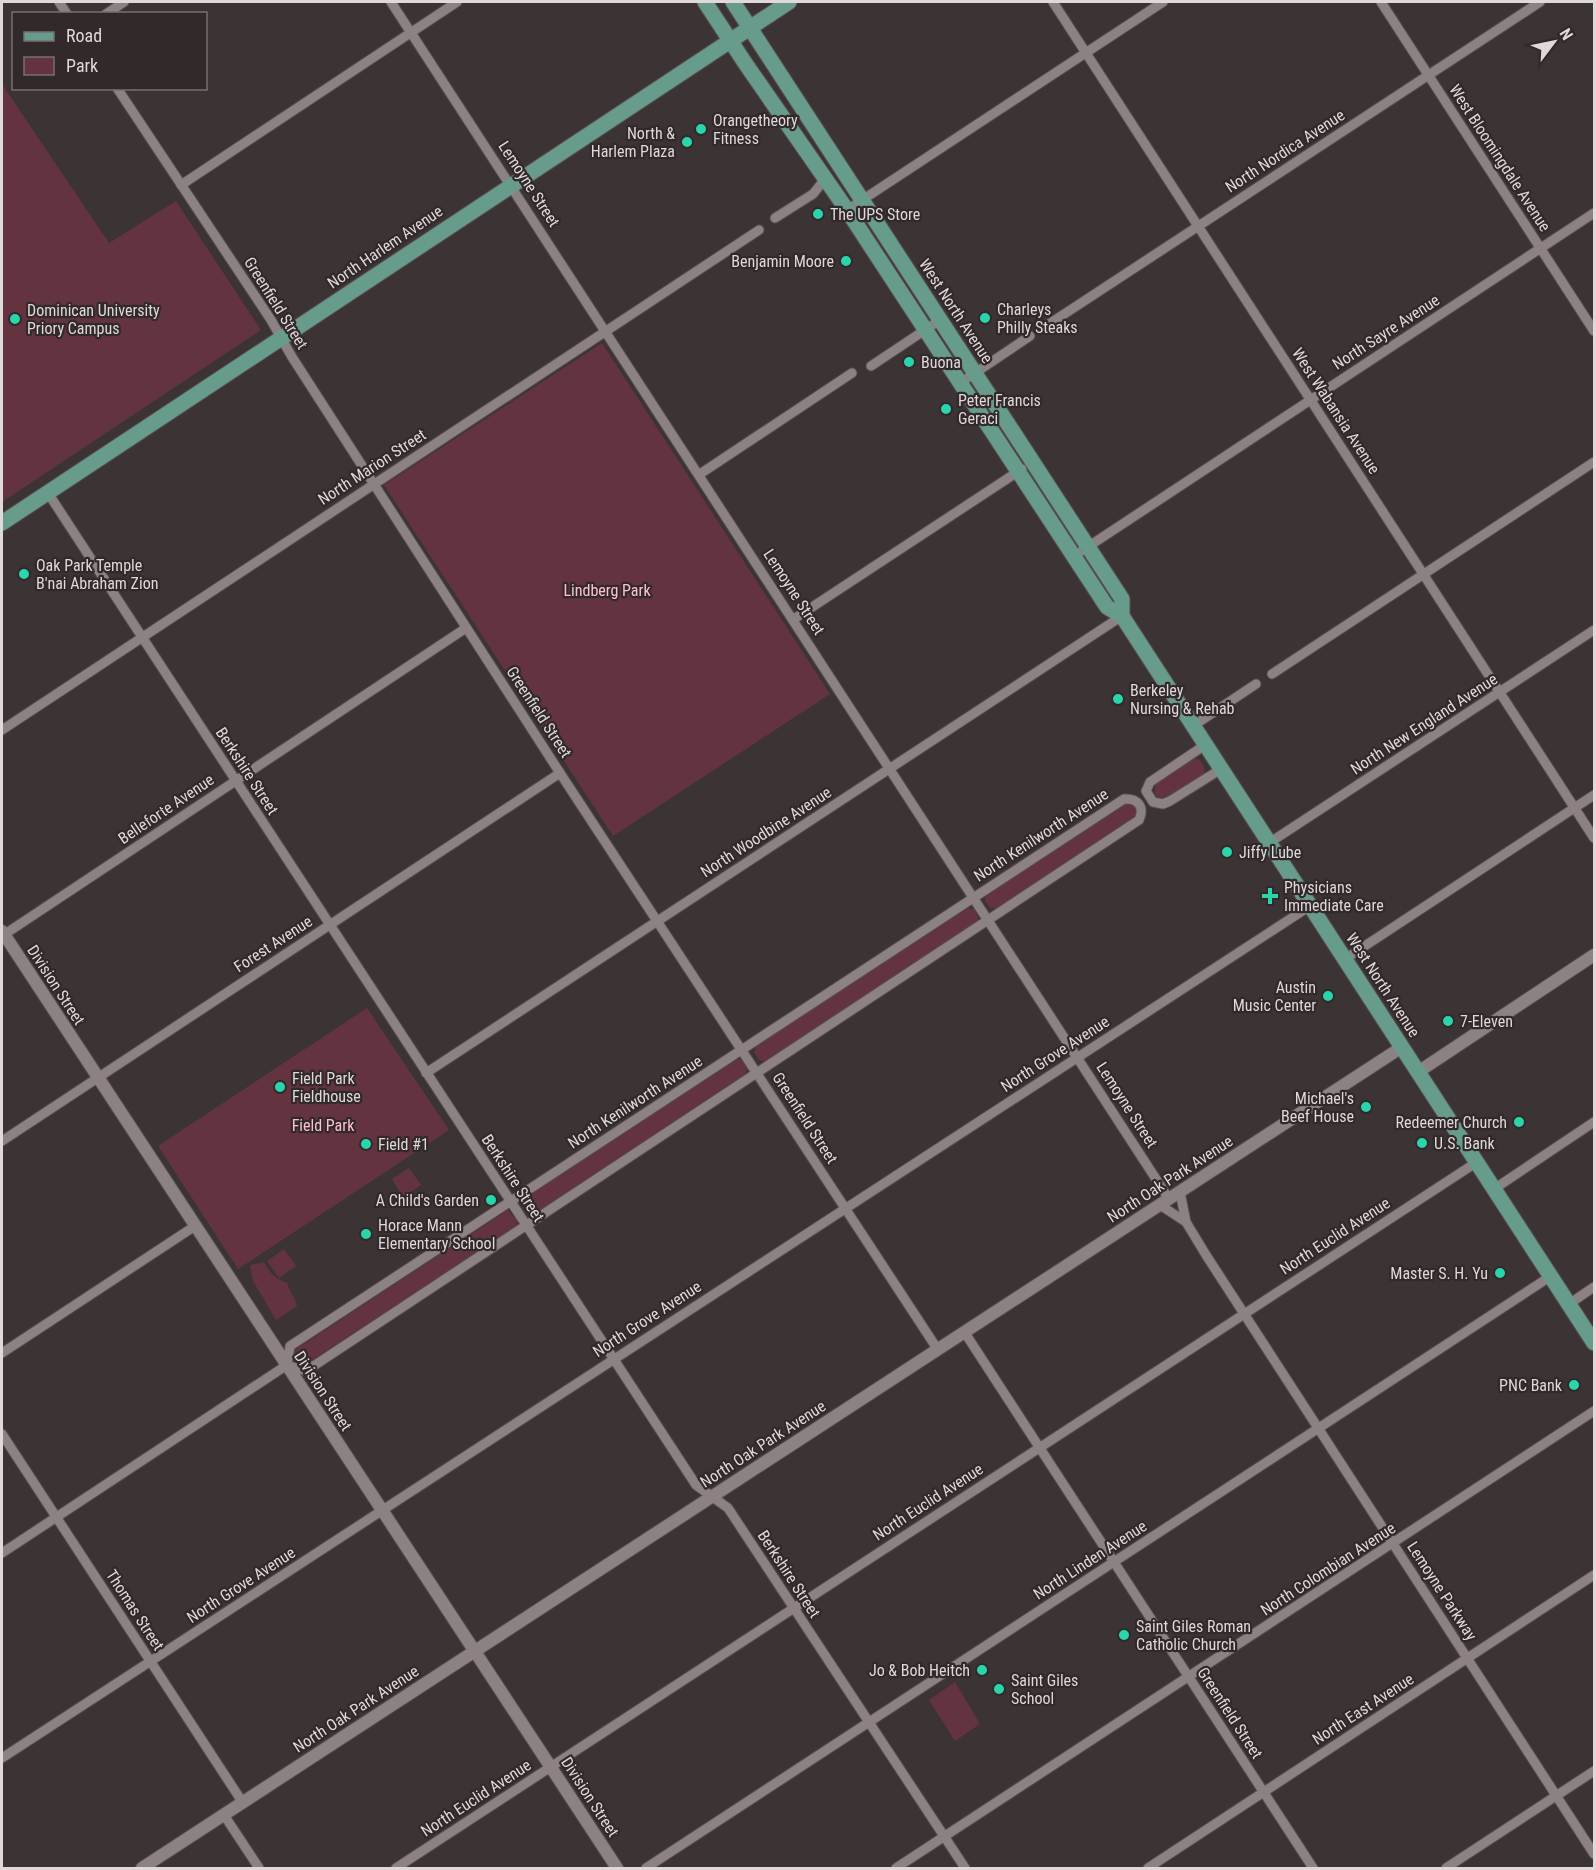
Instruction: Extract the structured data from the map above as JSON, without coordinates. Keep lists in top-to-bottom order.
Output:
{
  "streets": {
    "main road": ["North Harlem Avenue", "West North Avenue"],
    "street": [
      "North Nordica Avenue",
      "West Bloomingdale Avenue",
      "Lemoyne Street",
      "Greenfield Street",
      "North Sayre Avenue",
      "West Wabansia Avenue",
      "North Marion Street",
      "North New England Avenue",
      "Berkshire Street",
      "Belleforte Avenue",
      "North Woodbine Avenue",
      "North Kenilworth Avenue",
      "Forest Avenue",
      "Division Street",
      "North Grove Avenue",
      "North Oak Park Avenue",
      "North Euclid Avenue",
      "North Linden Avenue",
      "North Colombian Avenue",
      "Lemoyne Parkway",
      "Thomas Street",
      "North East Avenue"
    ]
  },
  "crossings": [
    ["North Nordica Avenue", "West Bloomingdale Avenue"],
    ["North Nordica Avenue", "West Wabansia Avenue"],
    ["West Bloomingdale Avenue", "North Sayre Avenue"],
    ["Lemoyne Street", "North Harlem Avenue"],
    ["Lemoyne Street", "North Marion Street"],
    ["Lemoyne Street", "North Woodbine Avenue"],
    ["Lemoyne Street", "North Kenilworth Avenue"],
    ["Lemoyne Street", "North Grove Avenue"],
    ["Lemoyne Street", "North Oak Park Avenue"],
    ["Lemoyne Street", "Lemoyne Parkway"],
    ["North Harlem Avenue", "Greenfield Street"],
    ["North Harlem Avenue", "West North Avenue"],
    ["North Harlem Avenue", "Berkshire Street"],
    ["Greenfield Street", "North Marion Street"],
    ["Greenfield Street", "Belleforte Avenue"],
    ["Greenfield Street", "North Woodbine Avenue"],
    ["Greenfield Street", "North Kenilworth Avenue"],
    ["Greenfield Street", "Forest Avenue"],
    ["Greenfield Street", "North Grove Avenue"],
    ["Greenfield Street", "North Oak Park Avenue"],
    ["Greenfield Street", "North Euclid Avenue"],
    ["Greenfield Street", "North Linden Avenue"],
    ["Greenfield Street", "North Colombian Avenue"],
    ["Greenfield Street", "North East Avenue"],
    ["West North Avenue", "North Sayre Avenue"],
    ["West North Avenue", "North New England Avenue"],
    ["West North Avenue", "North Woodbine Avenue"],
    ["West North Avenue", "North Grove Avenue"],
    ["West North Avenue", "North Oak Park Avenue"],
    ["West North Avenue", "North Euclid Avenue"],
    ["West North Avenue", "North Linden Avenue"],
    ["North Sayre Avenue", "West Wabansia Avenue"],
    ["West Wabansia Avenue", "North New England Avenue"],
    ["North Marion Street", "Berkshire Street"],
    ["Berkshire Street", "Belleforte Avenue"],
    ["Berkshire Street", "North Woodbine Avenue"],
    ["Berkshire Street", "North Kenilworth Avenue"],
    ["Berkshire Street", "Forest Avenue"],
    ["Berkshire Street", "North Grove Avenue"],
    ["Berkshire Street", "North Oak Park Avenue"],
    ["Berkshire Street", "North Euclid Avenue"],
    ["Berkshire Street", "North Linden Avenue"],
    ["Berkshire Street", "North Colombian Avenue"],
    ["Belleforte Avenue", "Division Street"],
    ["North Kenilworth Avenue", "Division Street"],
    ["Forest Avenue", "Division Street"],
    ["Division Street", "North Grove Avenue"],
    ["Division Street", "North Oak Park Avenue"],
    ["Division Street", "North Euclid Avenue"],
    ["North Grove Avenue", "Thomas Street"],
    ["North Oak Park Avenue", "Lemoyne Parkway"],
    ["North Oak Park Avenue", "Thomas Street"],
    ["North Euclid Avenue", "Lemoyne Parkway"],
    ["North Linden Avenue", "Lemoyne Parkway"],
    ["North Colombian Avenue", "Lemoyne Parkway"],
    ["Lemoyne Parkway", "North East Avenue"]
  ],
  "parks": ["Lindberg Park", "Field Park"],
  "places": {
    "other": [
      "Orangetheory Fitness",
      "North & Harlem Plaza",
      "The UPS Store",
      "Benjamin Moore",
      "Charleys Philly Steaks",
      "Dominican University Priory Campus",
      "Buona",
      "Peter Francis Geraci",
      "Oak Park Temple B'nai Abraham Zion",
      "Berkeley Nursing & Rehab",
      "Jiffy Lube",
      "Austin Music Center",
      "7-Eleven",
      "Field Park Fieldhouse",
      "Michael's Beef House",
      "Redeemer Church",
      "U.S. Bank",
      "Field #1",
      "A Child's Garden",
      "Horace Mann Elementary School",
      "Master S. H. Yu",
      "PNC Bank",
      "Saint Giles Roman Catholic Church",
      "Jo & Bob Heitch",
      "Saint Giles School"
    ],
    "health": ["Physicians Immediate Care"]
  },
  "legend": ["Road", "Park"],
  "north": "top right"
}
